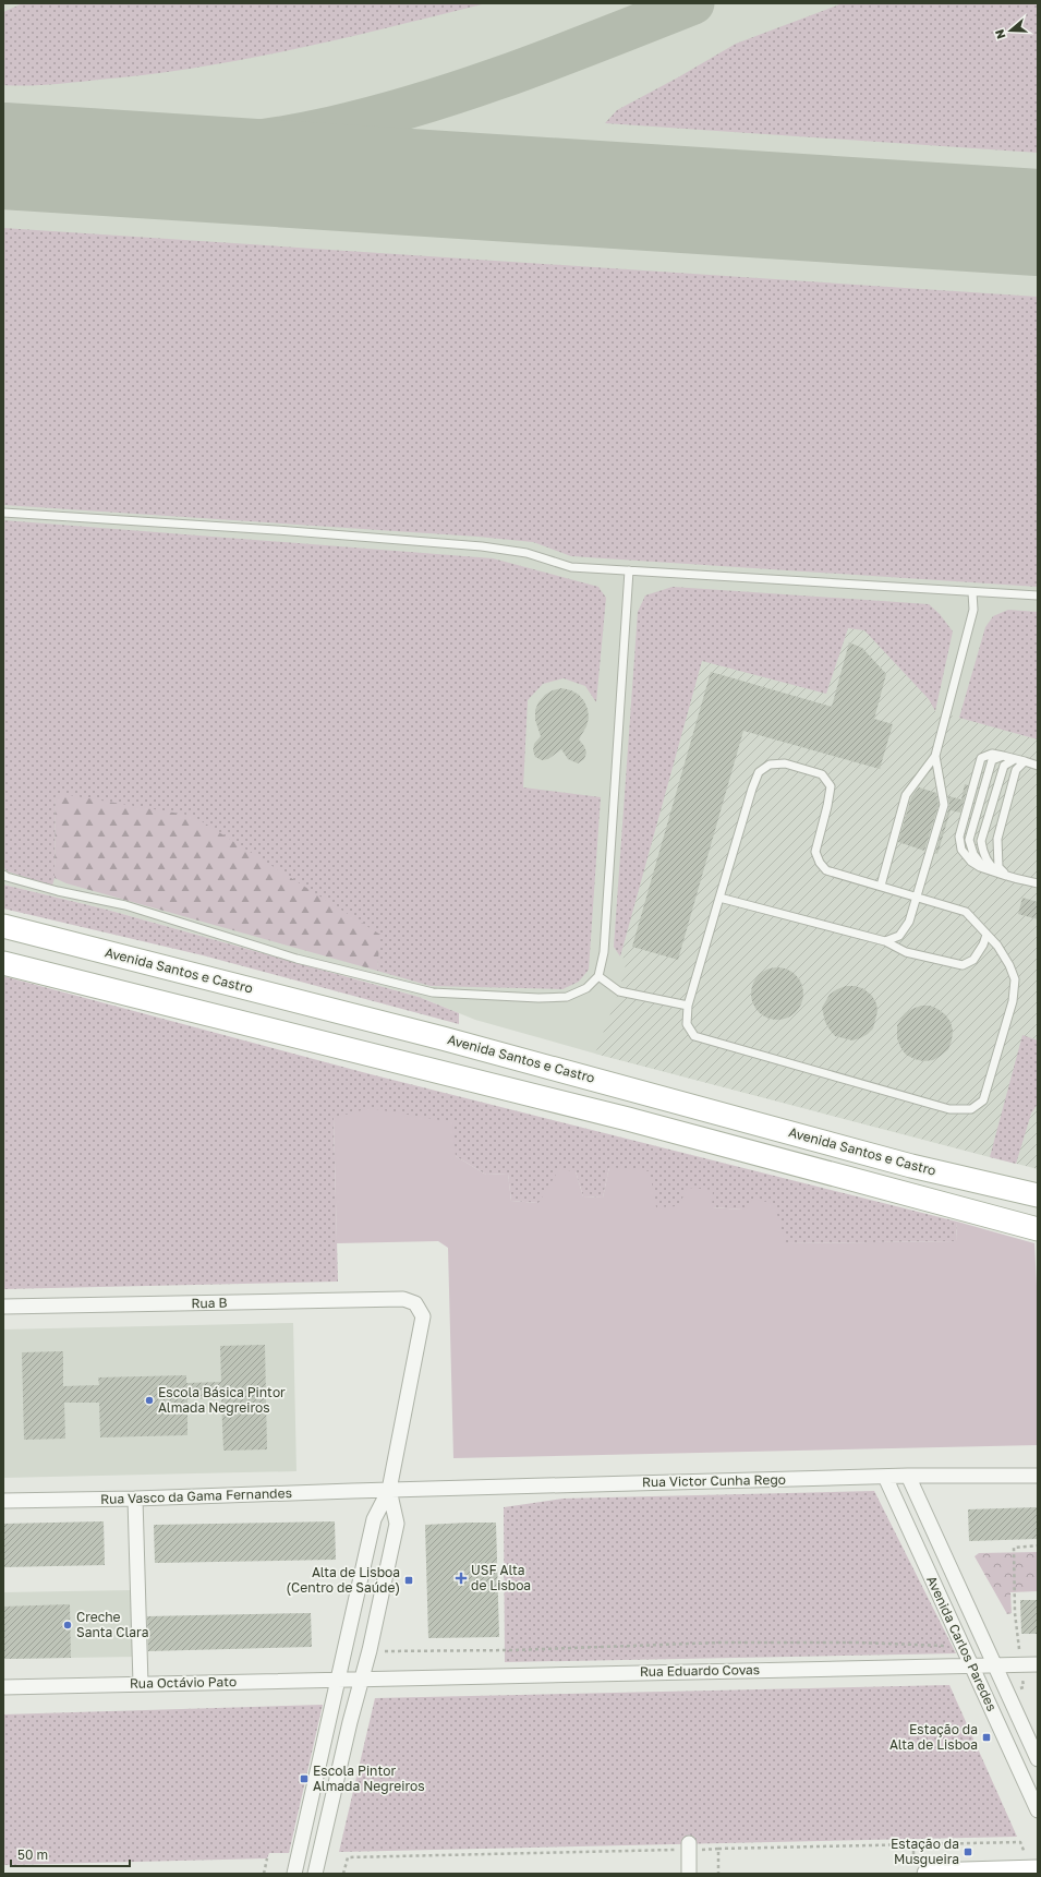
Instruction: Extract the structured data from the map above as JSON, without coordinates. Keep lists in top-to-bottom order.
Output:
{
  "streets": {
    "main road": ["Avenida Santos e Castro"],
    "street": [
      "Rua B",
      "Rua Victor Cunha Rego",
      "Rua Vasco da Gama Fernandes",
      "Avenida Carlos Paredes",
      "Rua Eduardo Covas",
      "Rua Octávio Pato"
    ]
  },
  "crossings": [
    ["Rua B", "Rua Victor Cunha Rego"],
    ["Rua B", "Rua Vasco da Gama Fernandes"],
    ["Rua Victor Cunha Rego", "Rua Vasco da Gama Fernandes"],
    ["Rua Victor Cunha Rego", "Avenida Carlos Paredes"],
    ["Avenida Carlos Paredes", "Rua Eduardo Covas"],
    ["Rua Eduardo Covas", "Rua Octávio Pato"]
  ],
  "places": {
    "other": ["Escola Básica Pintor Almada Negreiros", "Creche Santa Clara"],
    "health": ["USF Alta de Lisboa"],
    "transit": [
      "Alta de Lisboa (Centro de Saúde)",
      "Estação da Alta de Lisboa",
      "Escola Pintor Almada Negreiros",
      "Estação da Musgueira"
    ]
  },
  "scale_bar": "50 m",
  "north": "left"
}
